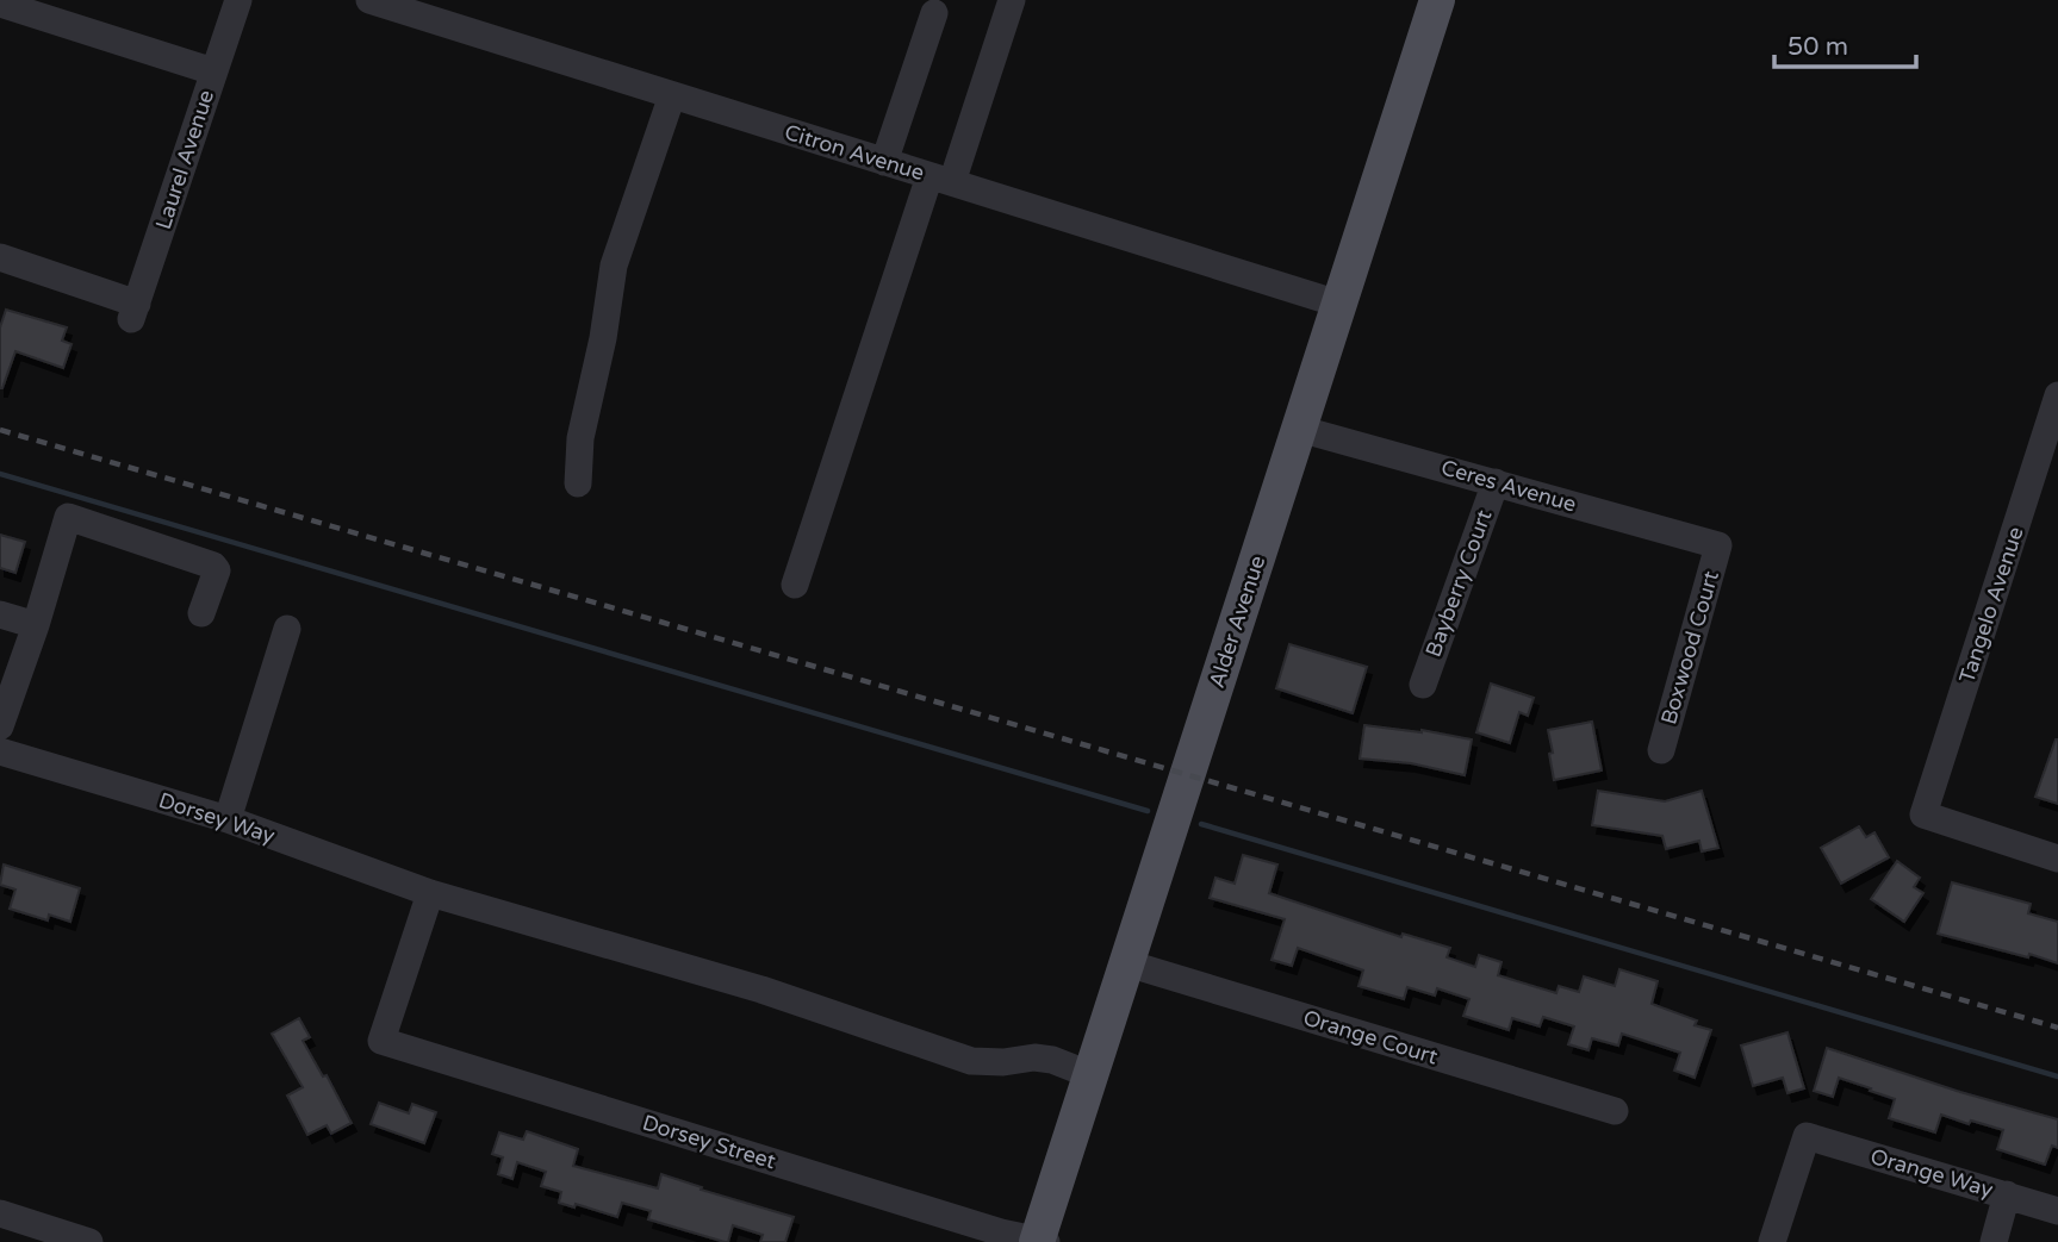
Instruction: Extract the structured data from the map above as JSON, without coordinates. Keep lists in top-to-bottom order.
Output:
{
  "streets": {
    "main road": ["Alder Avenue"],
    "street": [
      "Citron Avenue",
      "Laurel Avenue",
      "Ceres Avenue",
      "Bayberry Court",
      "Tangelo Avenue",
      "Boxwood Court",
      "Dorsey Way",
      "Orange Court",
      "Dorsey Street",
      "Orange Way"
    ]
  },
  "crossings": [
    ["Citron Avenue", "Alder Avenue"],
    ["Ceres Avenue", "Bayberry Court"],
    ["Ceres Avenue", "Alder Avenue"],
    ["Ceres Avenue", "Boxwood Court"],
    ["Alder Avenue", "Dorsey Way"],
    ["Alder Avenue", "Orange Court"],
    ["Alder Avenue", "Dorsey Street"],
    ["Dorsey Way", "Dorsey Street"]
  ],
  "scale_bar": "50 m"
}
